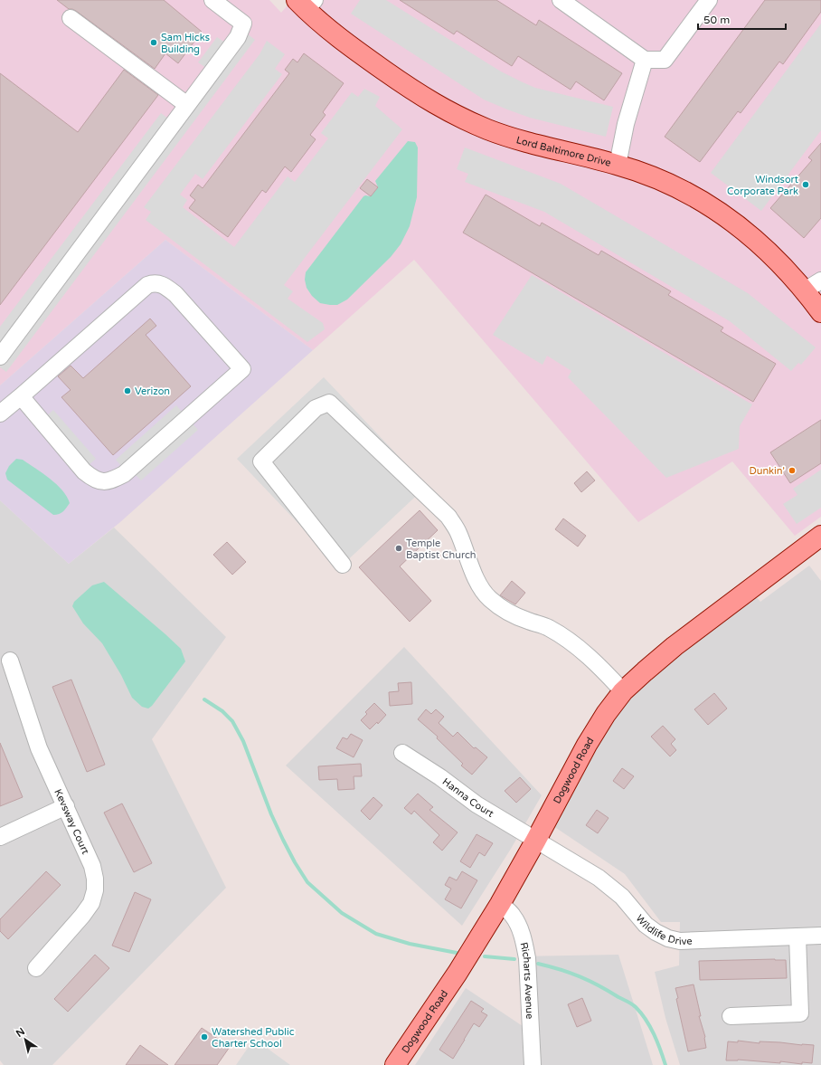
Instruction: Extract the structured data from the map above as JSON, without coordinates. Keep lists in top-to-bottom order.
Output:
{
  "streets": {
    "main road": ["Lord Baltimore Drive", "Dogwood Road"],
    "street": [
      "Hanna Court",
      "Kevsway Court",
      "Wildlife Drive",
      "Richarts Avenue"
    ]
  },
  "crossings": [
    ["Dogwood Road", "Hanna Court"],
    ["Dogwood Road", "Wildlife Drive"],
    ["Dogwood Road", "Richarts Avenue"],
    ["Hanna Court", "Wildlife Drive"]
  ],
  "places": [
    "Sam Hicks Building",
    "Windsort Corporate Park",
    "Verizon",
    "Dunkin'",
    "Temple Baptist Church",
    "Watershed Public Charter School"
  ],
  "scale_bar": "50 m",
  "north": "top left"
}
